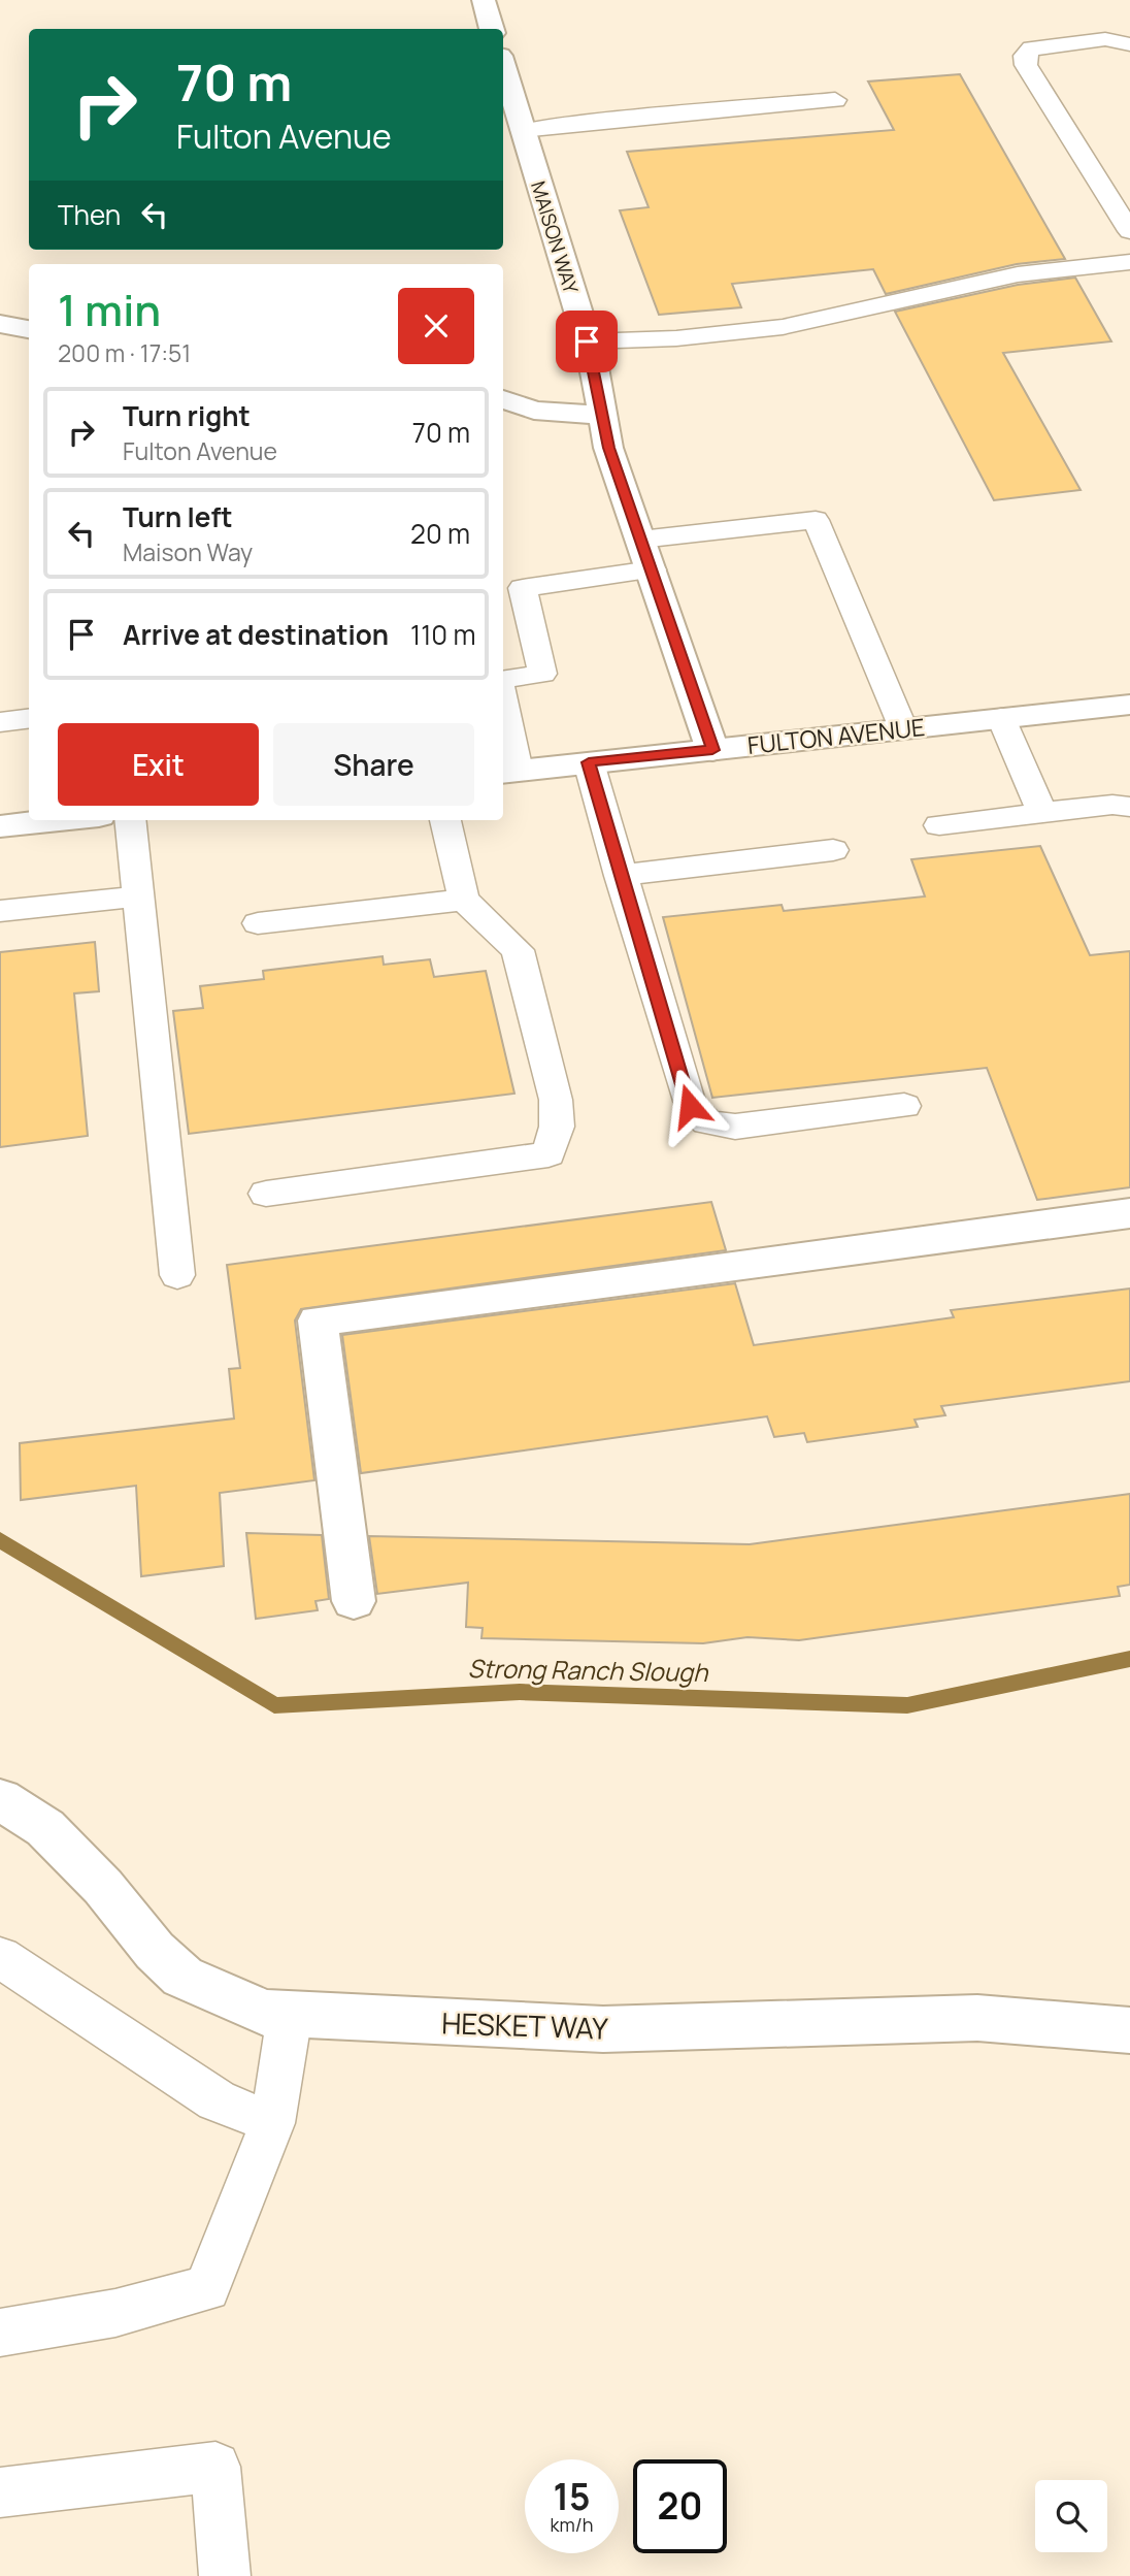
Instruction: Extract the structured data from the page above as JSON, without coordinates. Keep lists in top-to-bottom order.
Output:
{
  "streets": {
    "street": ["MAISON WAY", "FULTON AVENUE", "HESKET WAY"]
  },
  "crossings": [
    ["MAISON WAY", "FULTON AVENUE"]
  ],
  "water": ["Strong Ranch Slough"],
  "page": {
    "turn": ["70 m", "Fulton Avenue"],
    "then": "Then",
    "heading": ["1 min", "200 m · 17:51"],
    "list": [
      {
        "name": "Turn right",
        "note": "Fulton Avenue",
        "value": "70 m"
      },
      {
        "name": "Turn left",
        "note": "Maison Way",
        "value": "20 m"
      },
      {
        "name": "Arrive at destination",
        "value": "110 m"
      }
    ],
    "buttons": ["Exit", "Share"],
    "speed": "15 km/h",
    "limit": "20"
  }
}
